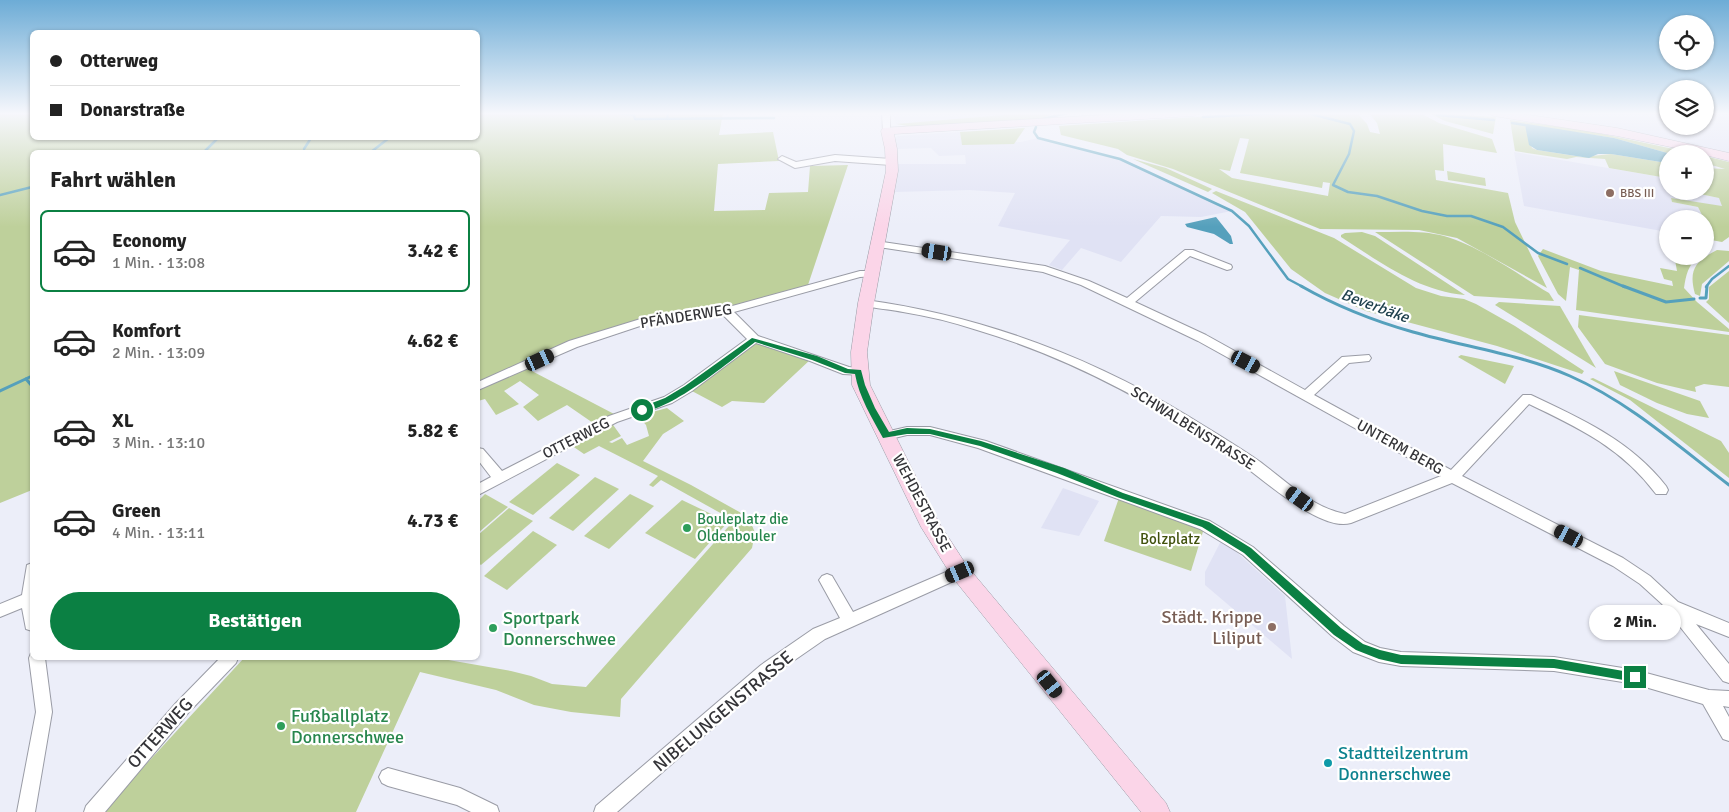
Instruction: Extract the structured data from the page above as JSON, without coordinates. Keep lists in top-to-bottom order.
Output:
{
  "streets": {
    "street": [
      "PFÄNDERWEG",
      "SCHWALBENSTRASSE",
      "OTTERWEG",
      "UNTERM BERG",
      "WEHDESTRASSE",
      "NIBELUNGENSTRASSE"
    ]
  },
  "crossings": [
    ["PFÄNDERWEG", "WEHDESTRASSE"],
    ["SCHWALBENSTRASSE", "UNTERM BERG"],
    ["SCHWALBENSTRASSE", "WEHDESTRASSE"],
    ["UNTERM BERG", "WEHDESTRASSE"],
    ["WEHDESTRASSE", "NIBELUNGENSTRASSE"]
  ],
  "water": ["Beverbäke"],
  "parks": ["Bolzplatz"],
  "places": [
    "BBS III",
    "Bouleplatz die Oldenbouler",
    "Städt. Krippe Liliput",
    "Sportpark Donnerschwee",
    "Fußballplatz Donnerschwee",
    "Stadtteilzentrum Donnerschwee"
  ],
  "page": {
    "map_buttons": ["+", "−"],
    "banner": ["Otterweg", "Donarstraße"],
    "heading": "Fahrt wählen",
    "list": [
      {
        "name": "Economy",
        "note": "1 Min. · 13:08",
        "value": "3.42 €"
      },
      {
        "name": "Komfort",
        "note": "2 Min. · 13:09",
        "value": "4.62 €"
      },
      {
        "name": "XL",
        "note": "3 Min. · 13:10",
        "value": "5.82 €"
      },
      {
        "name": "Green",
        "note": "4 Min. · 13:11",
        "value": "4.73 €"
      }
    ],
    "buttons": "Bestätigen",
    "bubble": "2 Min."
  }
}
